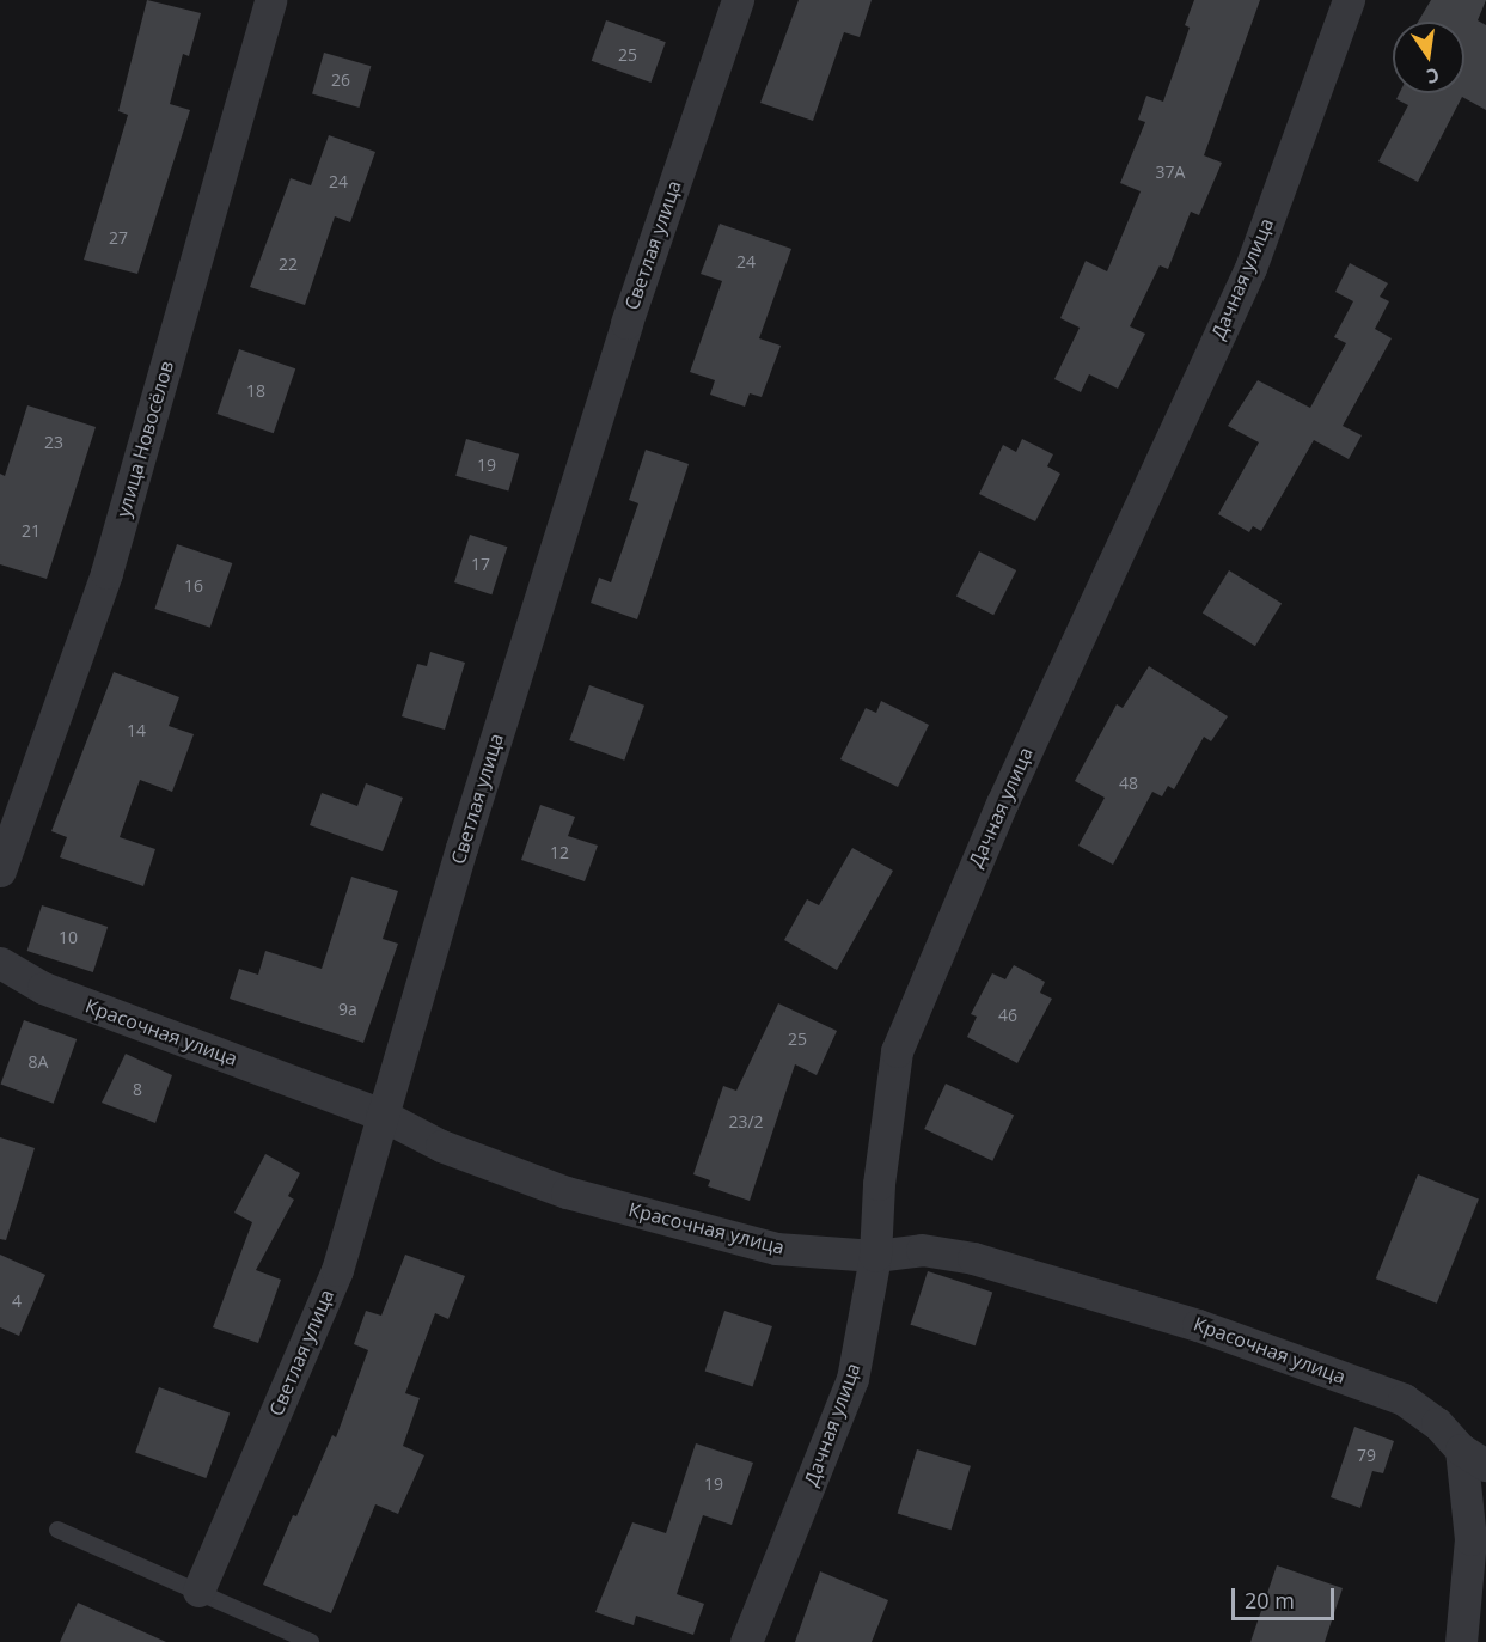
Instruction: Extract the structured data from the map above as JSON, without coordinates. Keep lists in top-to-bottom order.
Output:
{
  "streets": {
    "street": [
      "Светлая улица",
      "Дачная улица",
      "улица Новосёлов",
      "Красочная улица"
    ]
  },
  "crossings": [
    ["Светлая улица", "Красочная улица"],
    ["Дачная улица", "Красочная улица"]
  ],
  "house_numbers": [
    "25",
    "26",
    "37А",
    "24",
    "27",
    "24",
    "22",
    "18",
    "23",
    "19",
    "21",
    "17",
    "16",
    "14",
    "48",
    "12",
    "10",
    "9а",
    "46",
    "25",
    "8А",
    "8",
    "23/2",
    "4",
    "79",
    "19"
  ],
  "scale_bar": "20 m",
  "north": "bottom"
}
